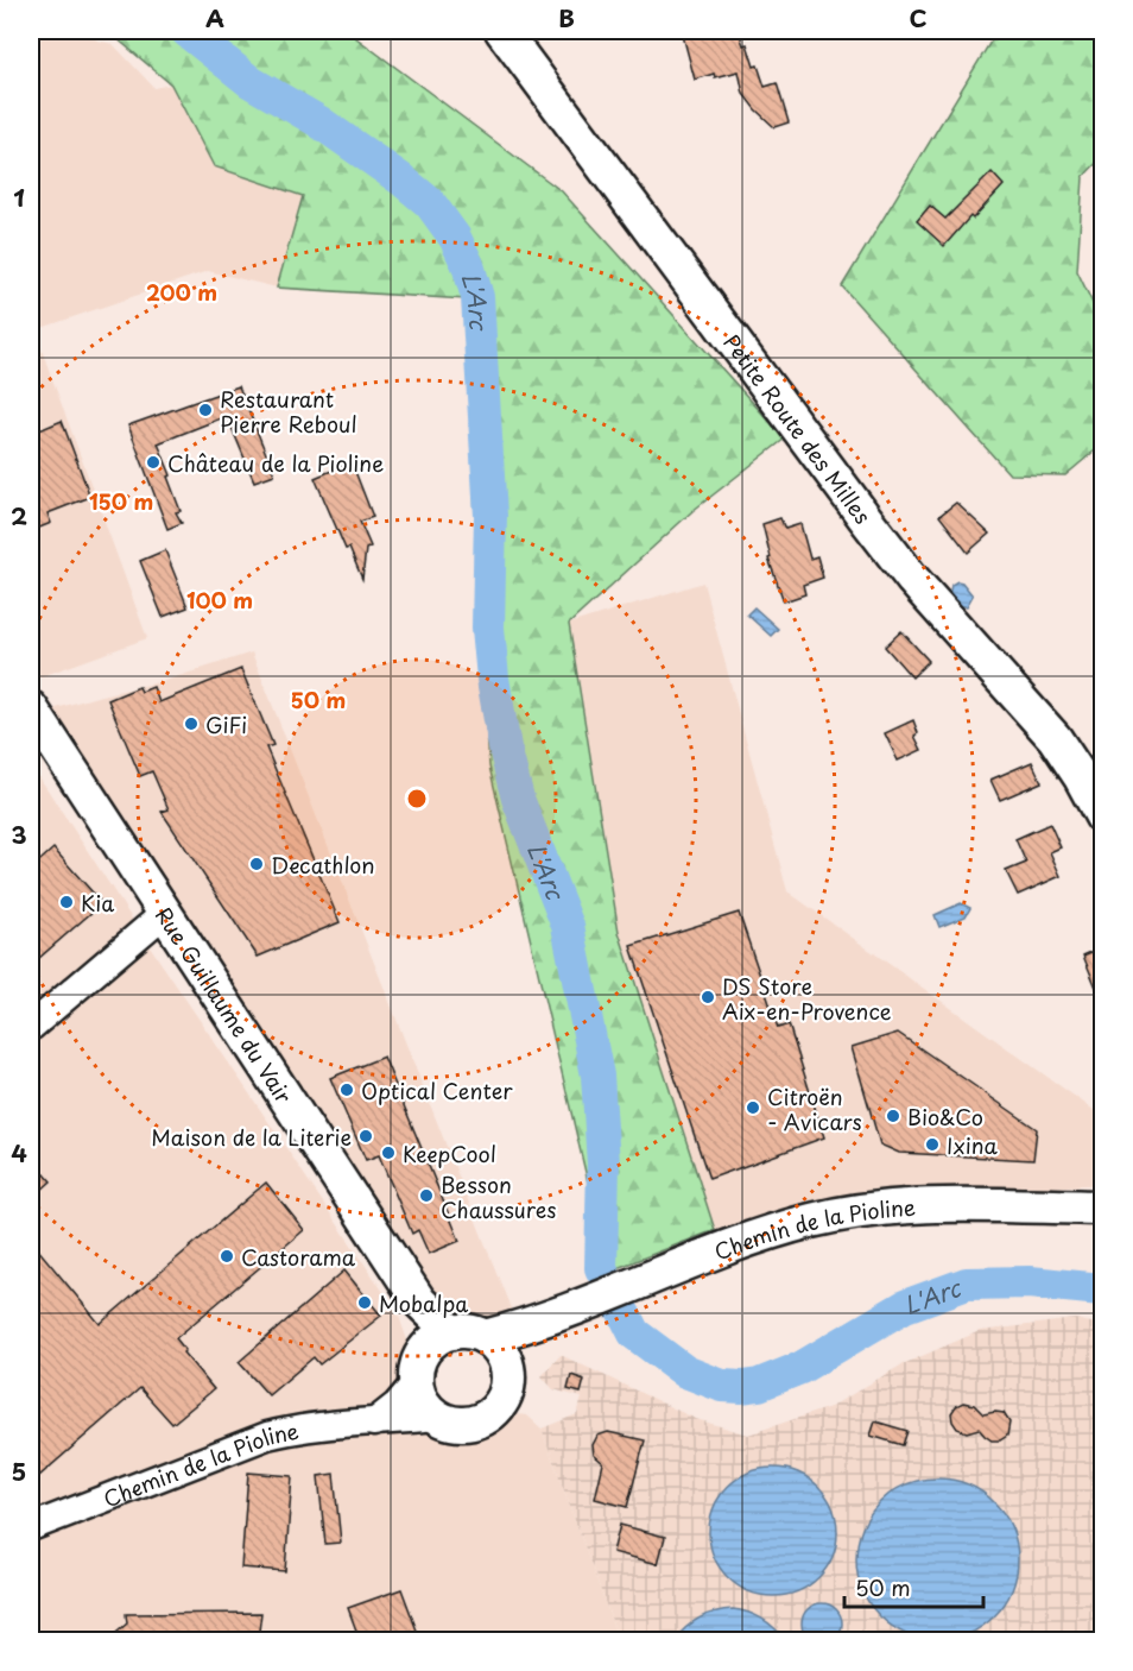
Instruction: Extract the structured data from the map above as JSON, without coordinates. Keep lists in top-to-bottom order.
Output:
{
  "streets": {
    "main road": ["Petite Route des Milles", "Rue Guillaume du Vair", "Chemin de la Pioline"]
  },
  "crossings": [
    ["Rue Guillaume du Vair", "Chemin de la Pioline"]
  ],
  "water": ["L'Arc"],
  "places": [
    "Restaurant Pierre Reboul",
    "Château de la Pioline",
    "GiFi",
    "Decathlon",
    "Kia",
    "DS Store Aix-en-Provence",
    "Optical Center",
    "Citroën - Avicars",
    "Bio&Co",
    "Maison de la Literie",
    "Ixina",
    "KeepCool",
    "Besson Chaussures",
    "Castorama",
    "Mobalpa"
  ],
  "scale_bar": "50 m",
  "grid": {
    "columns": ["A", "B", "C"],
    "rows": [
      "1",
      "2",
      "3",
      "4",
      "5"
    ]
  },
  "rings": [
    "200 m",
    "150 m",
    "100 m",
    "50 m"
  ]
}
